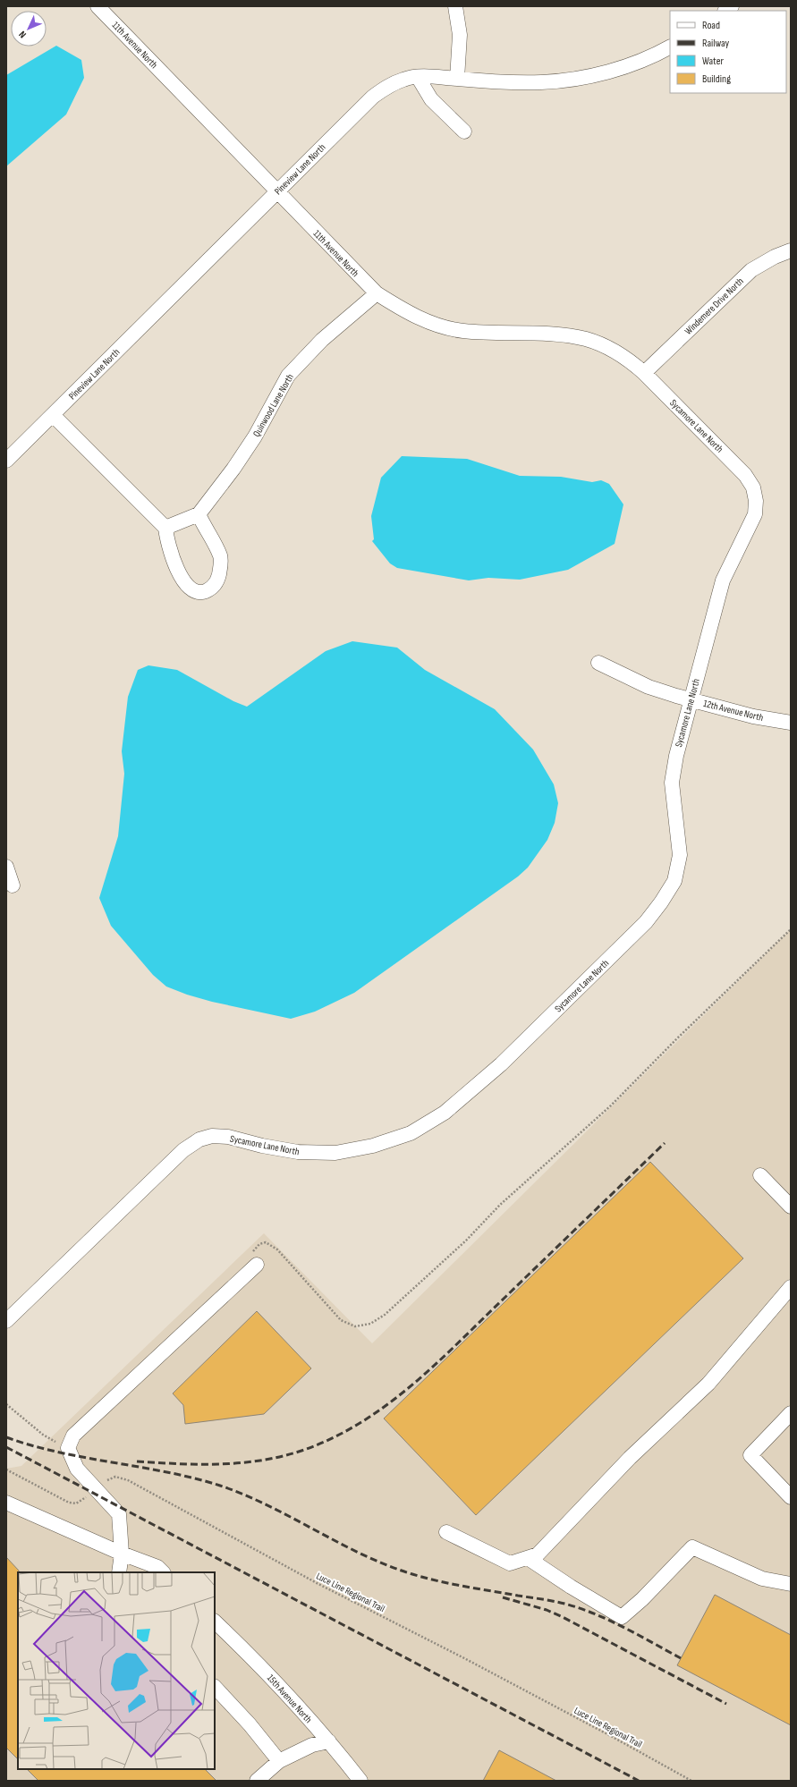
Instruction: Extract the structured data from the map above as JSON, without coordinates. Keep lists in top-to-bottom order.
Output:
{
  "streets": {
    "street": [
      "11th Avenue North",
      "Pineview Lane North",
      "Windemere Drive North",
      "Quinwood Lane North",
      "Sycamore Lane North",
      "12th Avenue North",
      "15th Avenue North"
    ],
    "path": ["Luce Line Regional Trail"]
  },
  "crossings": [
    ["11th Avenue North", "Pineview Lane North"],
    ["11th Avenue North", "Windemere Drive North"],
    ["11th Avenue North", "Quinwood Lane North"],
    ["11th Avenue North", "Sycamore Lane North"],
    ["Windemere Drive North", "Sycamore Lane North"],
    ["Sycamore Lane North", "12th Avenue North"]
  ],
  "legend": [
    "Road",
    "Railway",
    "Water",
    "Building"
  ],
  "north": "bottom left"
}
